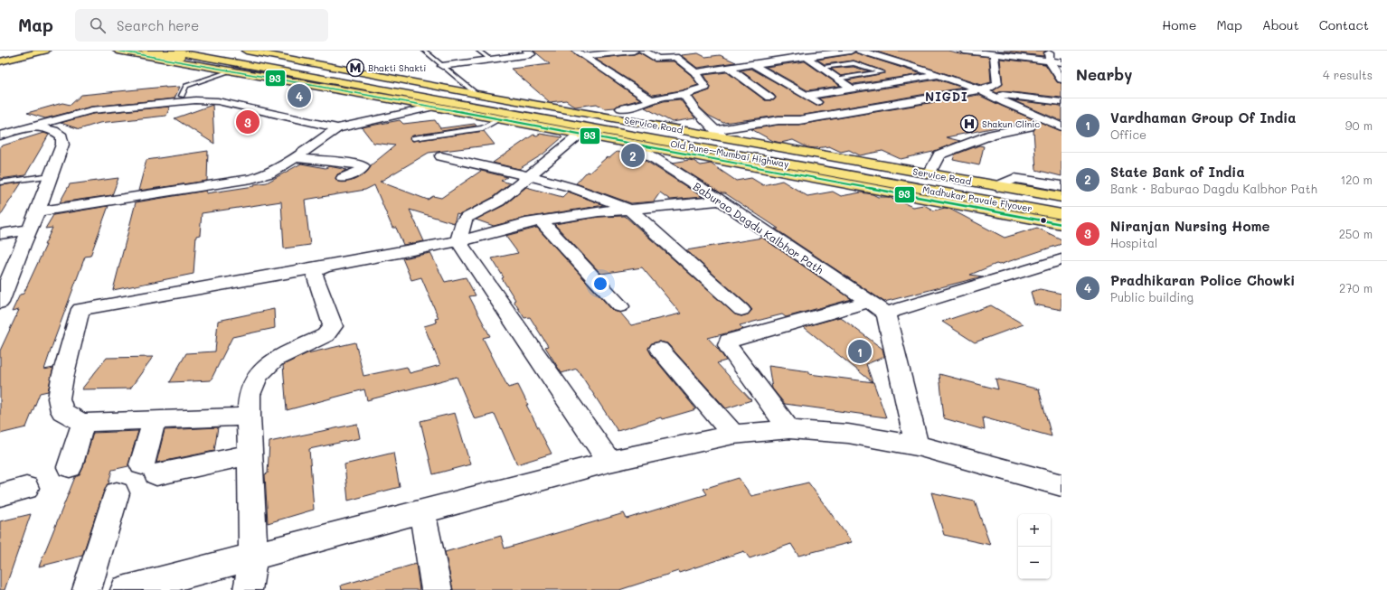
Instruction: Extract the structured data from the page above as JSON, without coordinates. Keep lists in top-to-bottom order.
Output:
{
  "streets": {
    "main road": ["Service Road", "Old Pune–Mumbai Highway", "Madhukar Pavale Flyover"],
    "street": ["Baburao Dagdu Kalbhor Path"]
  },
  "crossings": [
    ["Old Pune–Mumbai Highway", "Madhukar Pavale Flyover"]
  ],
  "districts": ["NIGDI"],
  "places": {
    "metro station": ["Bhakti Shakti"],
    "hospital": ["Shakun Clinic"]
  },
  "lines": ["transit line 93"],
  "page": {
    "header": "Map",
    "search": "Search here",
    "nav": [
      "Home",
      "Map",
      "About",
      "Contact"
    ],
    "heading": ["Nearby", "4 results"],
    "pins": [
      "4",
      "3",
      "2",
      "1"
    ],
    "list": [
      {
        "mark": "1",
        "name": "Vardhaman Group Of India",
        "note": "Office",
        "value": "90 m"
      },
      {
        "mark": "2",
        "name": "State Bank of India",
        "note": "Bank · Baburao Dagdu Kalbhor Path",
        "value": "120 m"
      },
      {
        "mark": "3",
        "name": "Niranjan Nursing Home",
        "note": "Hospital",
        "value": "250 m"
      },
      {
        "mark": "4",
        "name": "Pradhikaran Police Chowki",
        "note": "Public building",
        "value": "270 m"
      }
    ],
    "map_buttons": ["+", "−"]
  }
}
